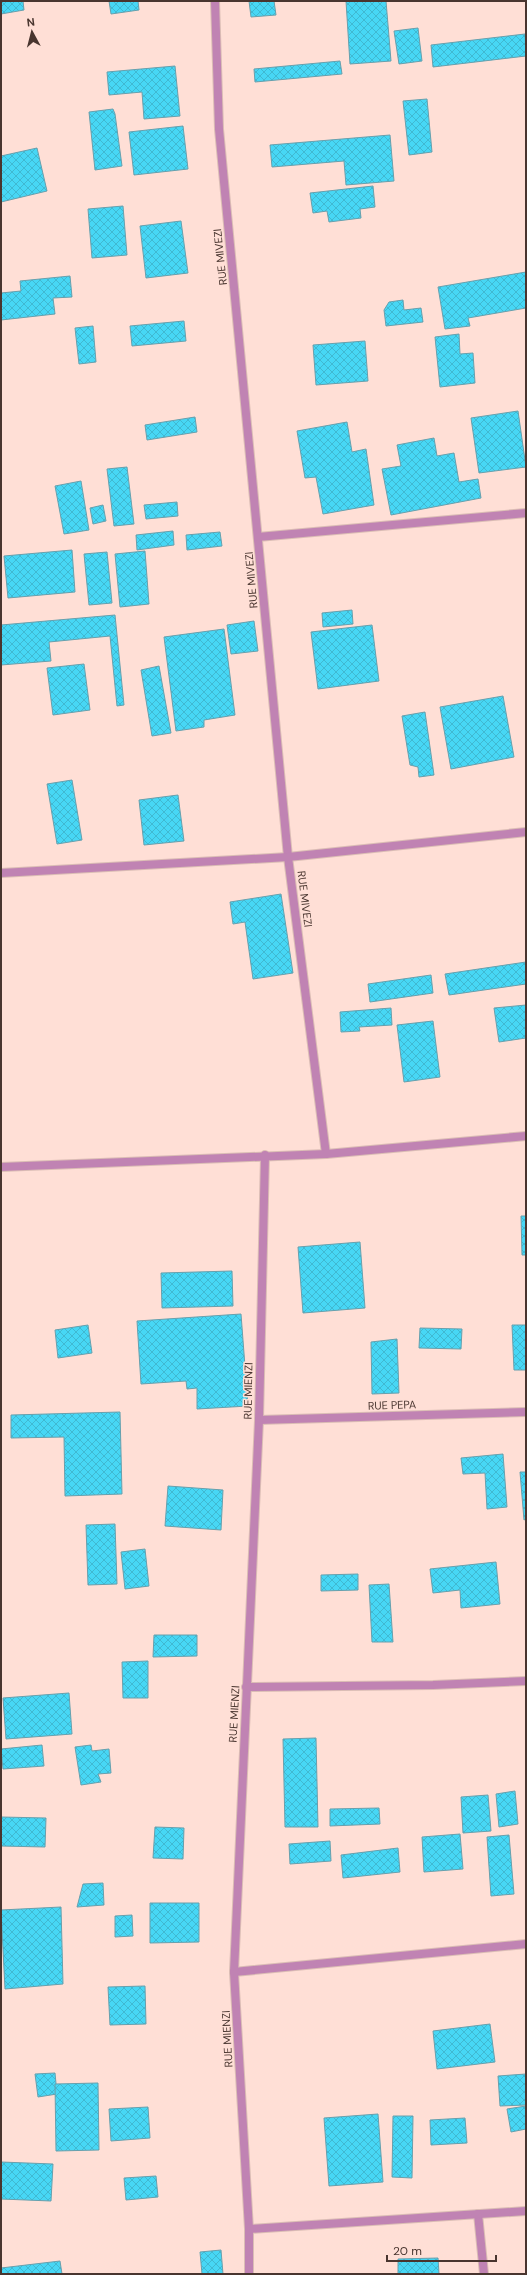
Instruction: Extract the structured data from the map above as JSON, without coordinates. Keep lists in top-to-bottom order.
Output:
{
  "streets": {
    "street": ["RUE MIVEZI", "RUE MIENZI", "RUE PEPA"]
  },
  "crossings": [
    ["RUE MIENZI", "RUE PEPA"]
  ],
  "scale_bar": "20 m",
  "north": "top"
}
